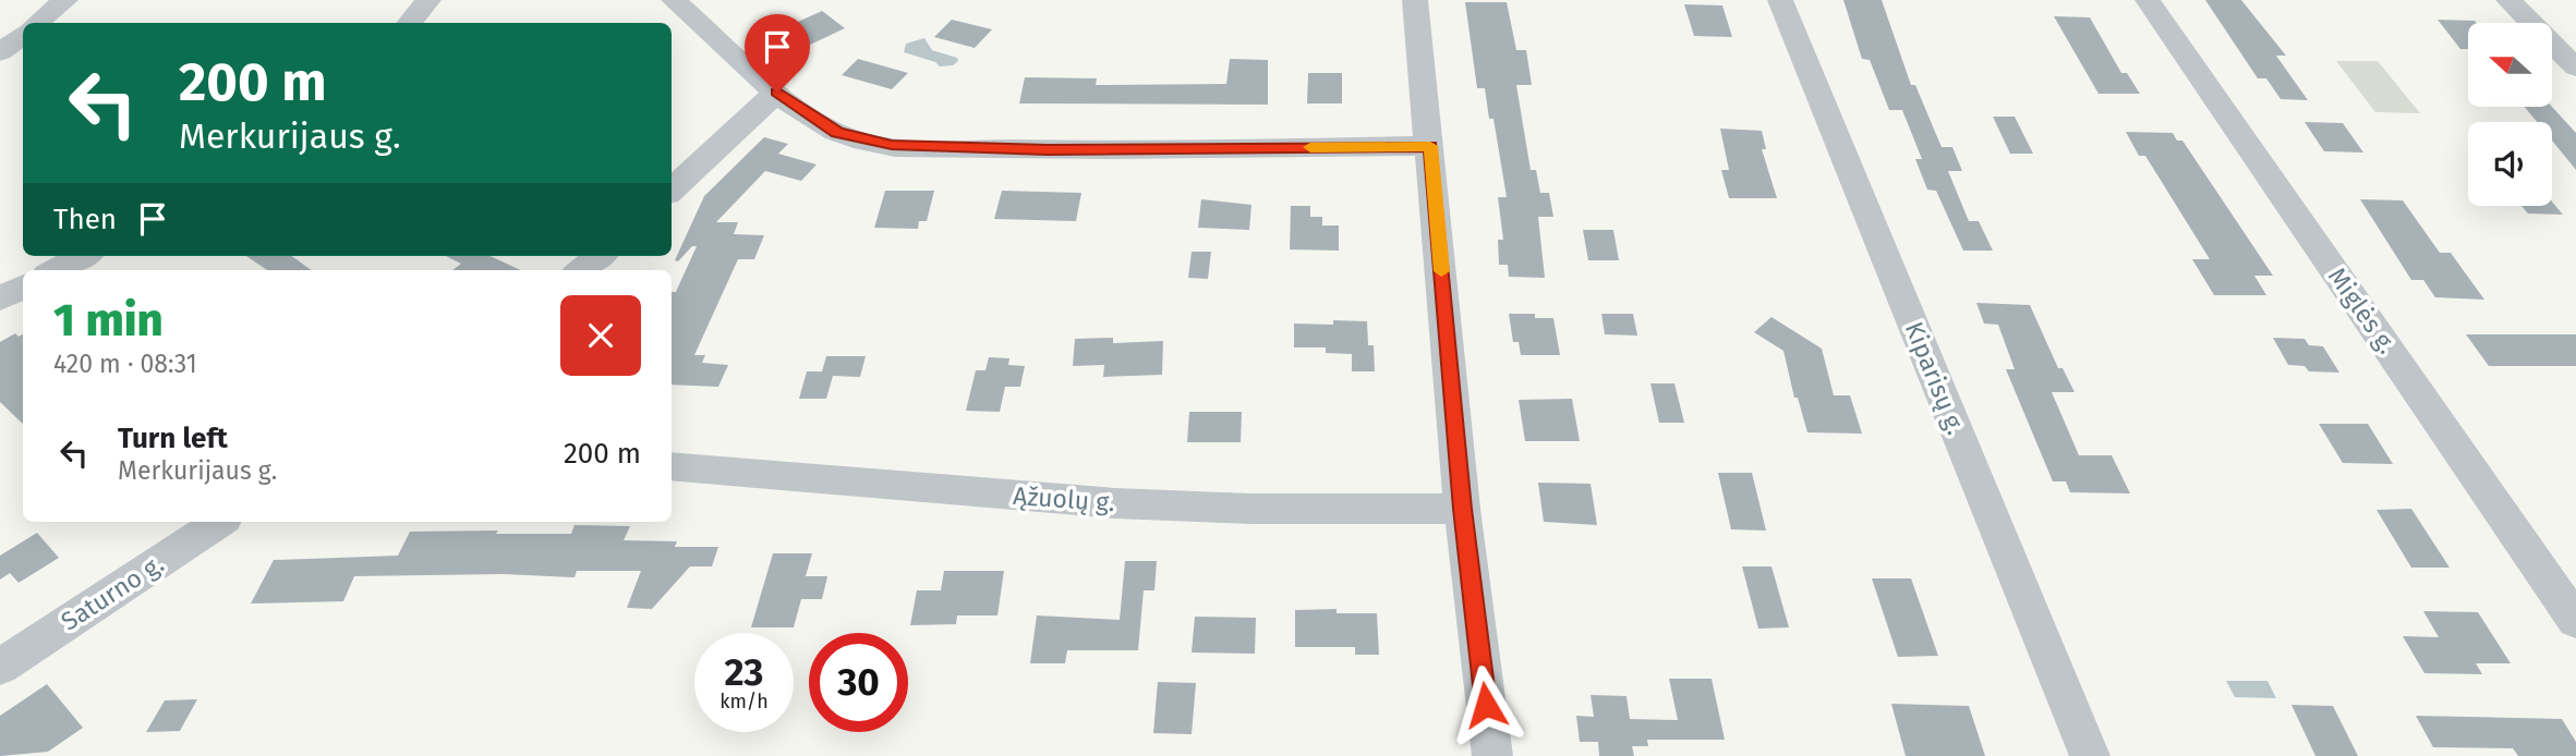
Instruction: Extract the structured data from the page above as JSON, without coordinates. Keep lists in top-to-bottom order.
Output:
{
  "streets": {
    "street": [
      "Miglės g.",
      "Kiparisų g.",
      "Ąžuolų g.",
      "Saturno g."
    ]
  },
  "north": "left",
  "page": {
    "turn": ["200 m", "Merkurijaus g."],
    "then": "Then",
    "heading": ["1 min", "420 m · 08:31"],
    "list": [
      {
        "name": "Turn left",
        "note": "Merkurijaus g.",
        "value": "200 m"
      }
    ],
    "speed": "23 km/h",
    "limit": "30"
  }
}
